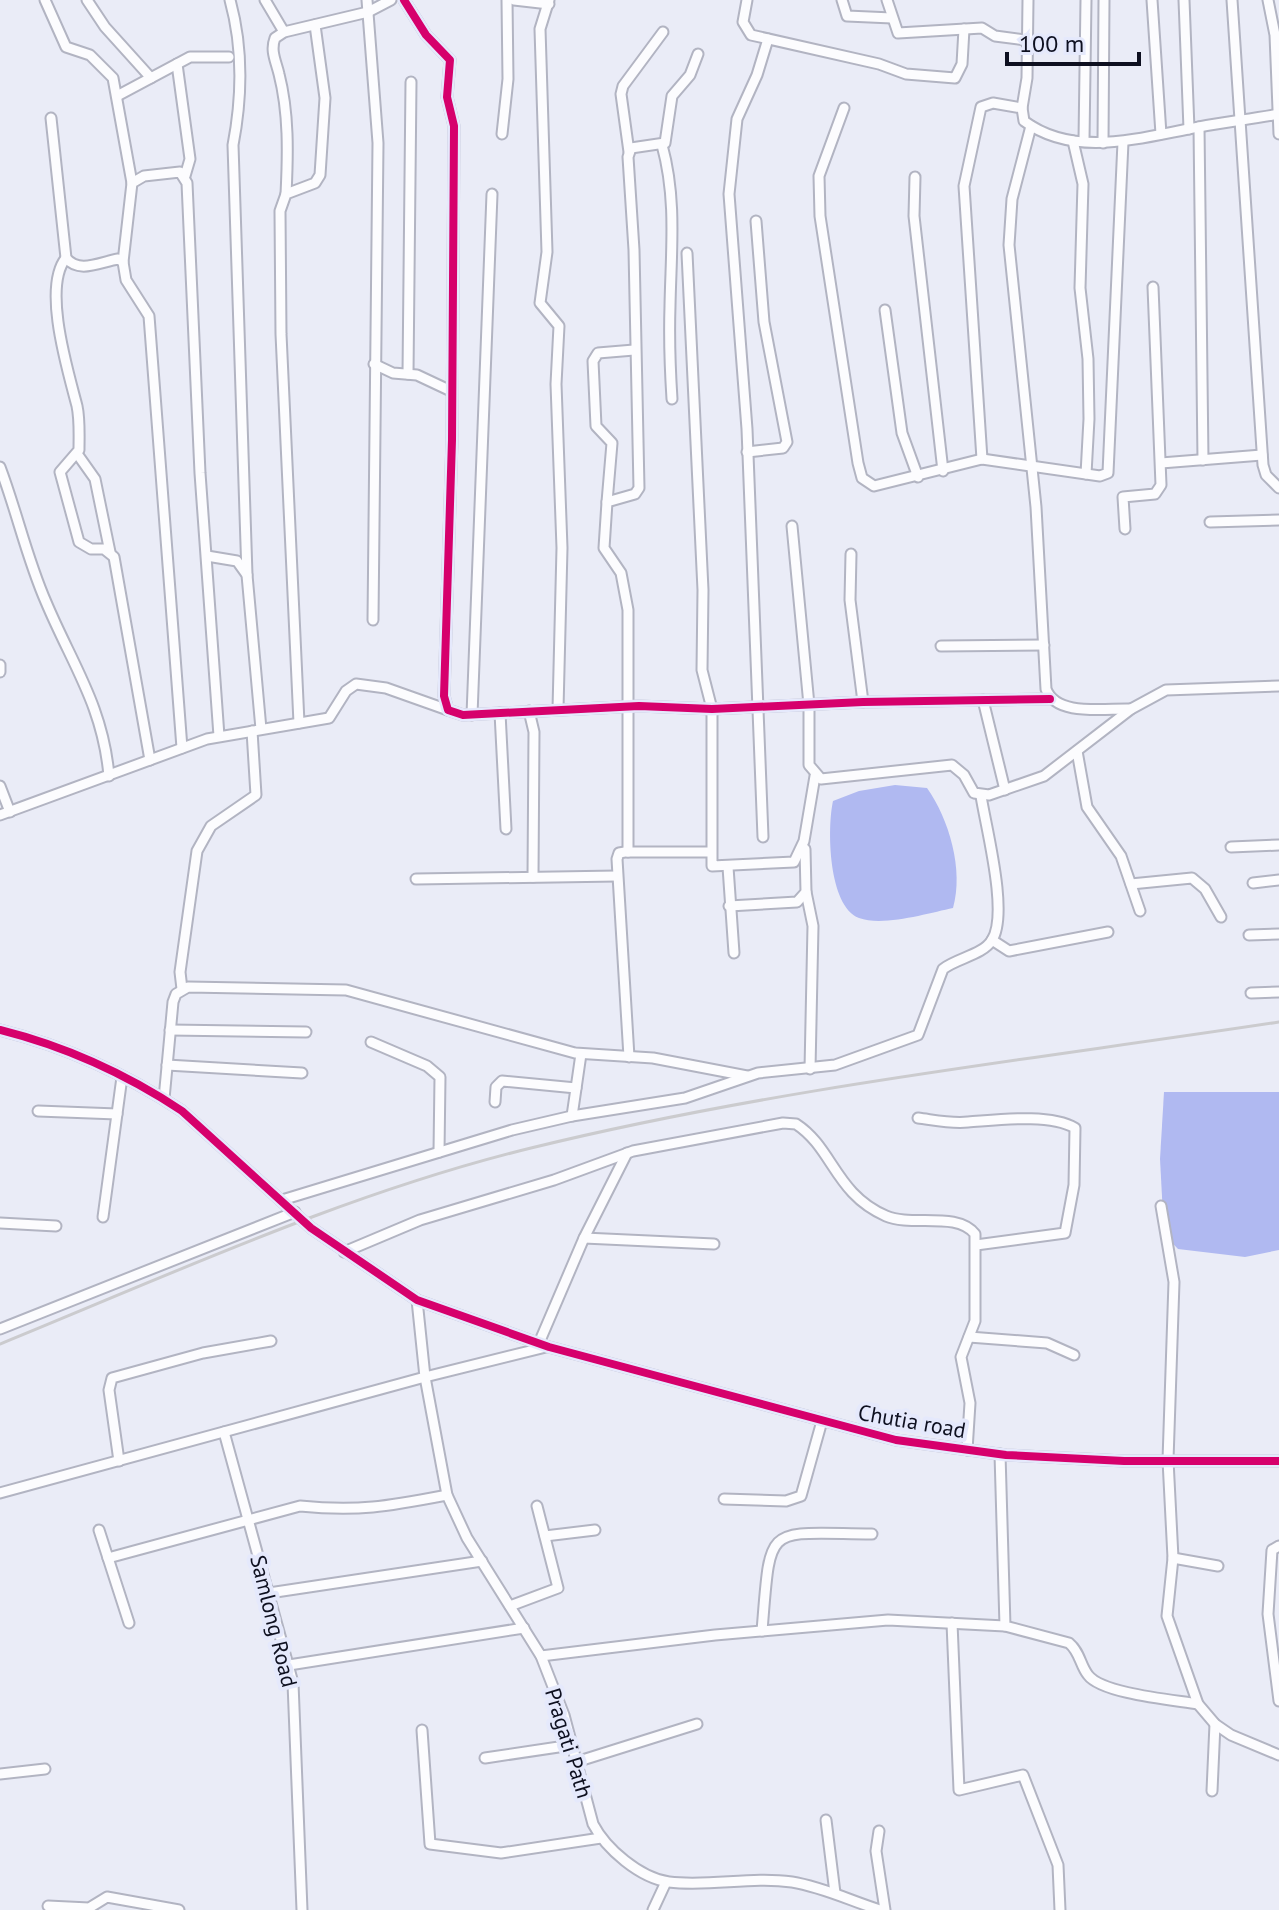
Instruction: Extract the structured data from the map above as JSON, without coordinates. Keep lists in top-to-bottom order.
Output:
{
  "streets": {
    "street": ["Chutia road", "Samlong Road", "Pragati Path"]
  },
  "crossings": [
    ["Chutia road", "Pragati Path"]
  ],
  "scale_bar": "100 m"
}
